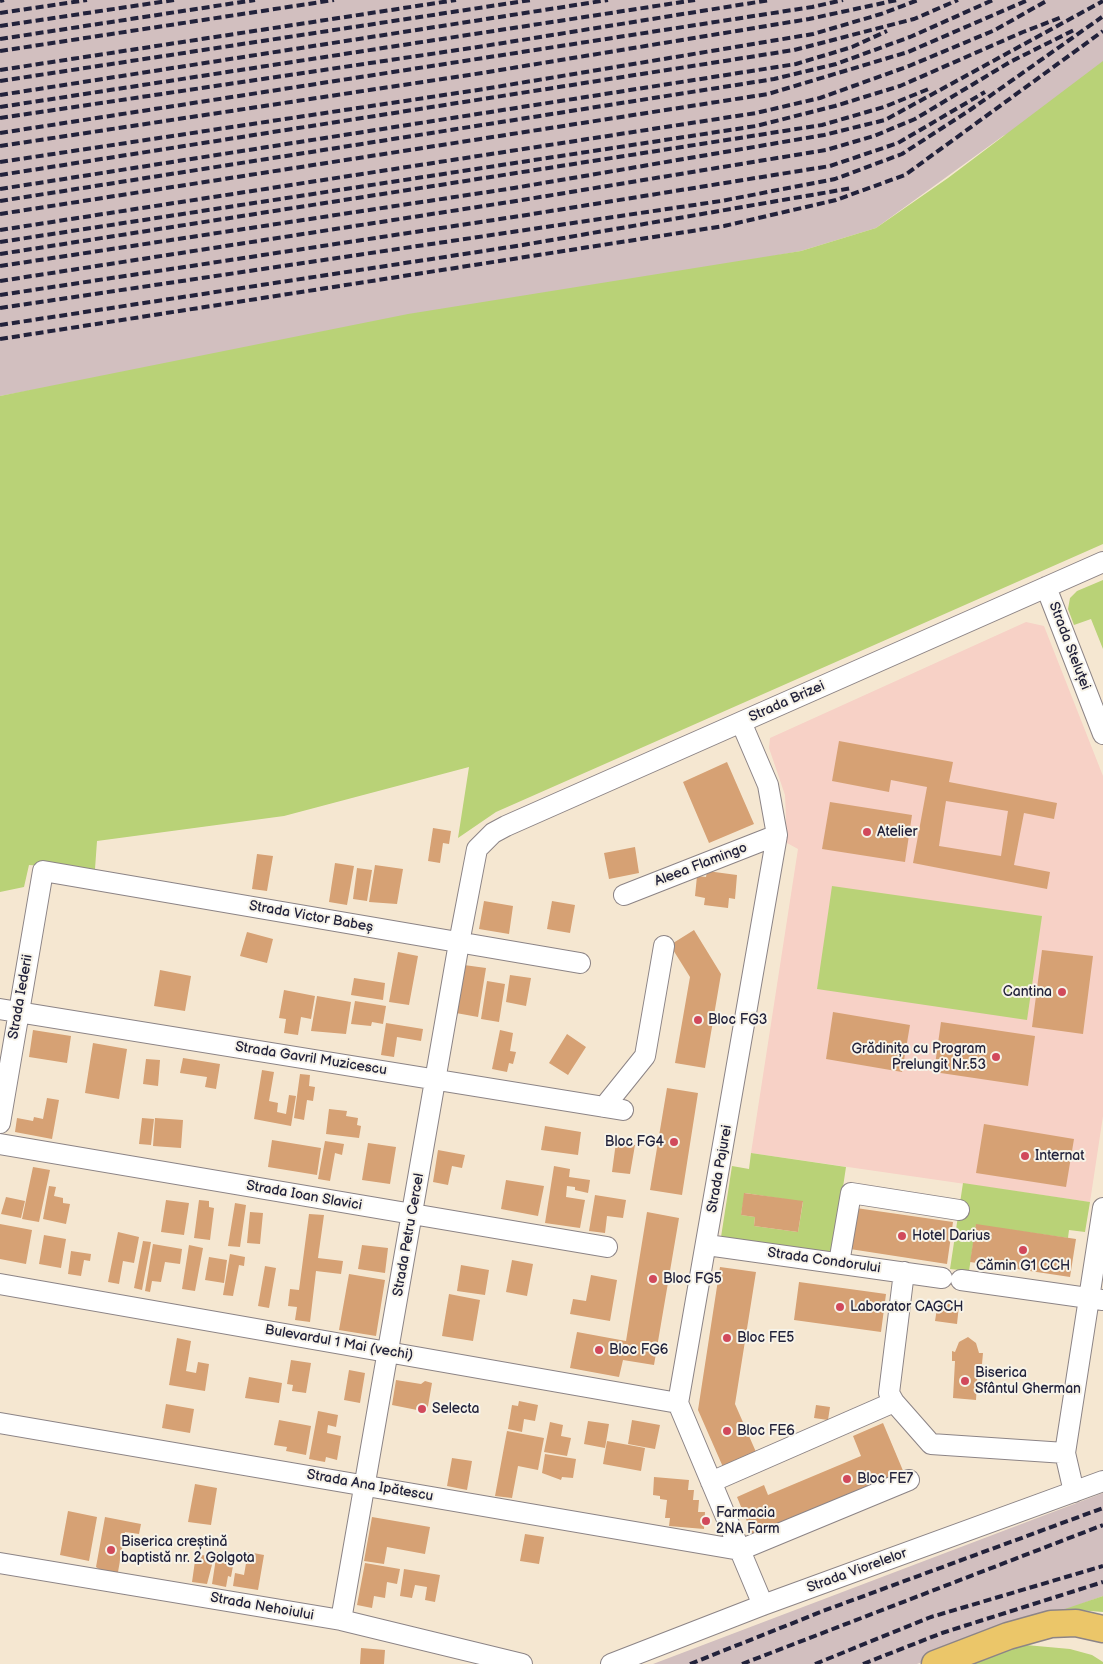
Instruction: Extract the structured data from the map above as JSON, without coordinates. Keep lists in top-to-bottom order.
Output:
{
  "streets": {
    "street": [
      "Strada Steluței",
      "Strada Brizei",
      "Aleea Flamingo",
      "Strada Victor Babeș",
      "Strada Iederii",
      "Strada Gavril Muzicescu",
      "Strada Pajurei",
      "Strada Ioan Slavici",
      "Strada Petru Cercel",
      "Strada Condorului",
      "Bulevardul 1 Mai (vechi)",
      "Strada Ana Ipătescu",
      "Strada Viorelelor",
      "Strada Nehoiului"
    ]
  },
  "crossings": [
    ["Strada Steluței", "Strada Brizei"],
    ["Strada Brizei", "Strada Pajurei"],
    ["Strada Brizei", "Strada Petru Cercel"],
    ["Aleea Flamingo", "Strada Pajurei"],
    ["Strada Victor Babeș", "Strada Iederii"],
    ["Strada Victor Babeș", "Strada Petru Cercel"],
    ["Strada Iederii", "Strada Gavril Muzicescu"],
    ["Strada Gavril Muzicescu", "Strada Petru Cercel"],
    ["Strada Pajurei", "Strada Condorului"],
    ["Strada Pajurei", "Bulevardul 1 Mai (vechi)"],
    ["Strada Ioan Slavici", "Strada Petru Cercel"],
    ["Strada Petru Cercel", "Bulevardul 1 Mai (vechi)"],
    ["Strada Petru Cercel", "Strada Ana Ipătescu"],
    ["Strada Petru Cercel", "Strada Nehoiului"]
  ],
  "places": [
    "Atelier",
    "Cantina",
    "Bloc FG3",
    "Grădinița cu Program Prelungit Nr.53",
    "Bloc FG4",
    "Internat",
    "Hotel Darius",
    "Cămin G1 CCH",
    "Bloc FG5",
    "Laborator CAGCH",
    "Bloc FE5",
    "Bloc FG6",
    "Biserica Sfântul Gherman",
    "Selecta",
    "Bloc FE6",
    "Bloc FE7",
    "Farmacia 2NA Farm",
    "Biserica creștină baptistă nr. 2 Golgota"
  ]
}
